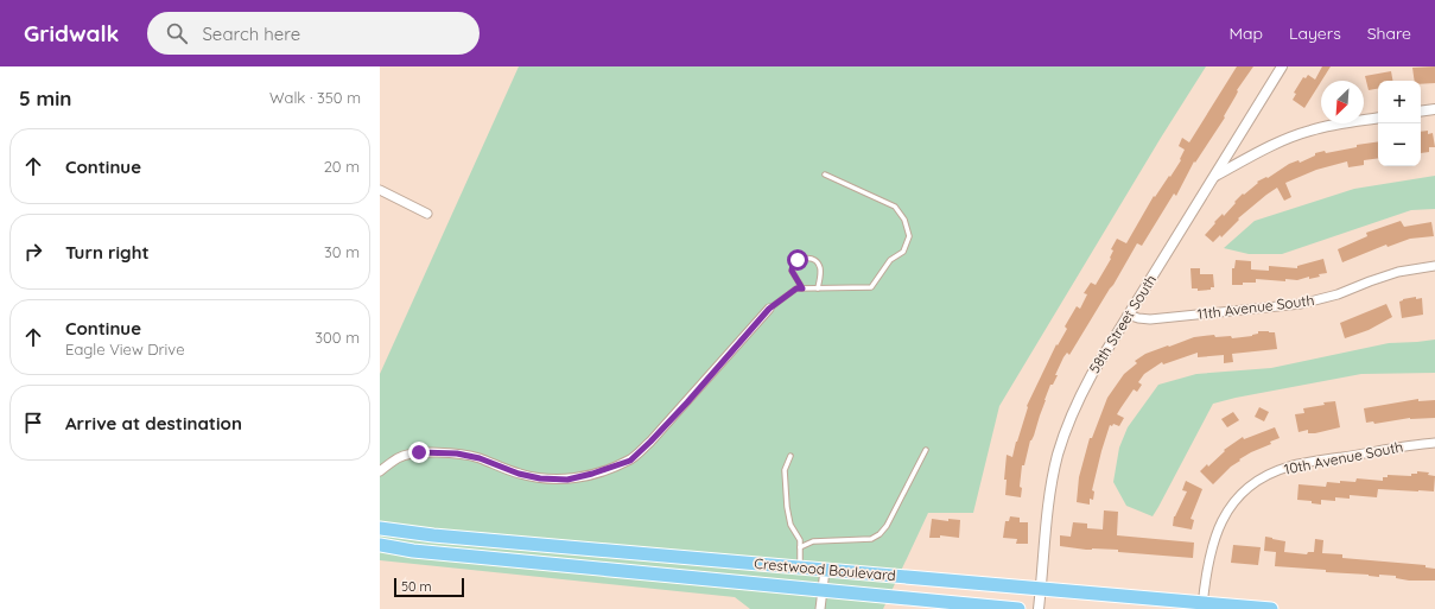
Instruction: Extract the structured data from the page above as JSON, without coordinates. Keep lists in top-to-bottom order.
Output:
{
  "streets": {
    "main road": ["Crestwood Boulevard"],
    "street": ["11th Avenue South", "58th Street South", "10th Avenue South"]
  },
  "crossings": [
    ["11th Avenue South", "58th Street South"],
    ["58th Street South", "Crestwood Boulevard"],
    ["10th Avenue South", "Crestwood Boulevard"]
  ],
  "scale_bar": "50 m",
  "north": "bottom left",
  "page": {
    "header": "Gridwalk",
    "search": "Search here",
    "nav": ["Map", "Layers", "Share"],
    "heading": ["5 min", "Walk · 350 m"],
    "map_buttons": ["+", "−"],
    "list": [
      ["Continue", "20 m"],
      ["Turn right", "30 m"],
      ["Continue", "Eagle View Drive", "300 m"],
      "Arrive at destination"
    ],
    "scale": "50 m"
  }
}
